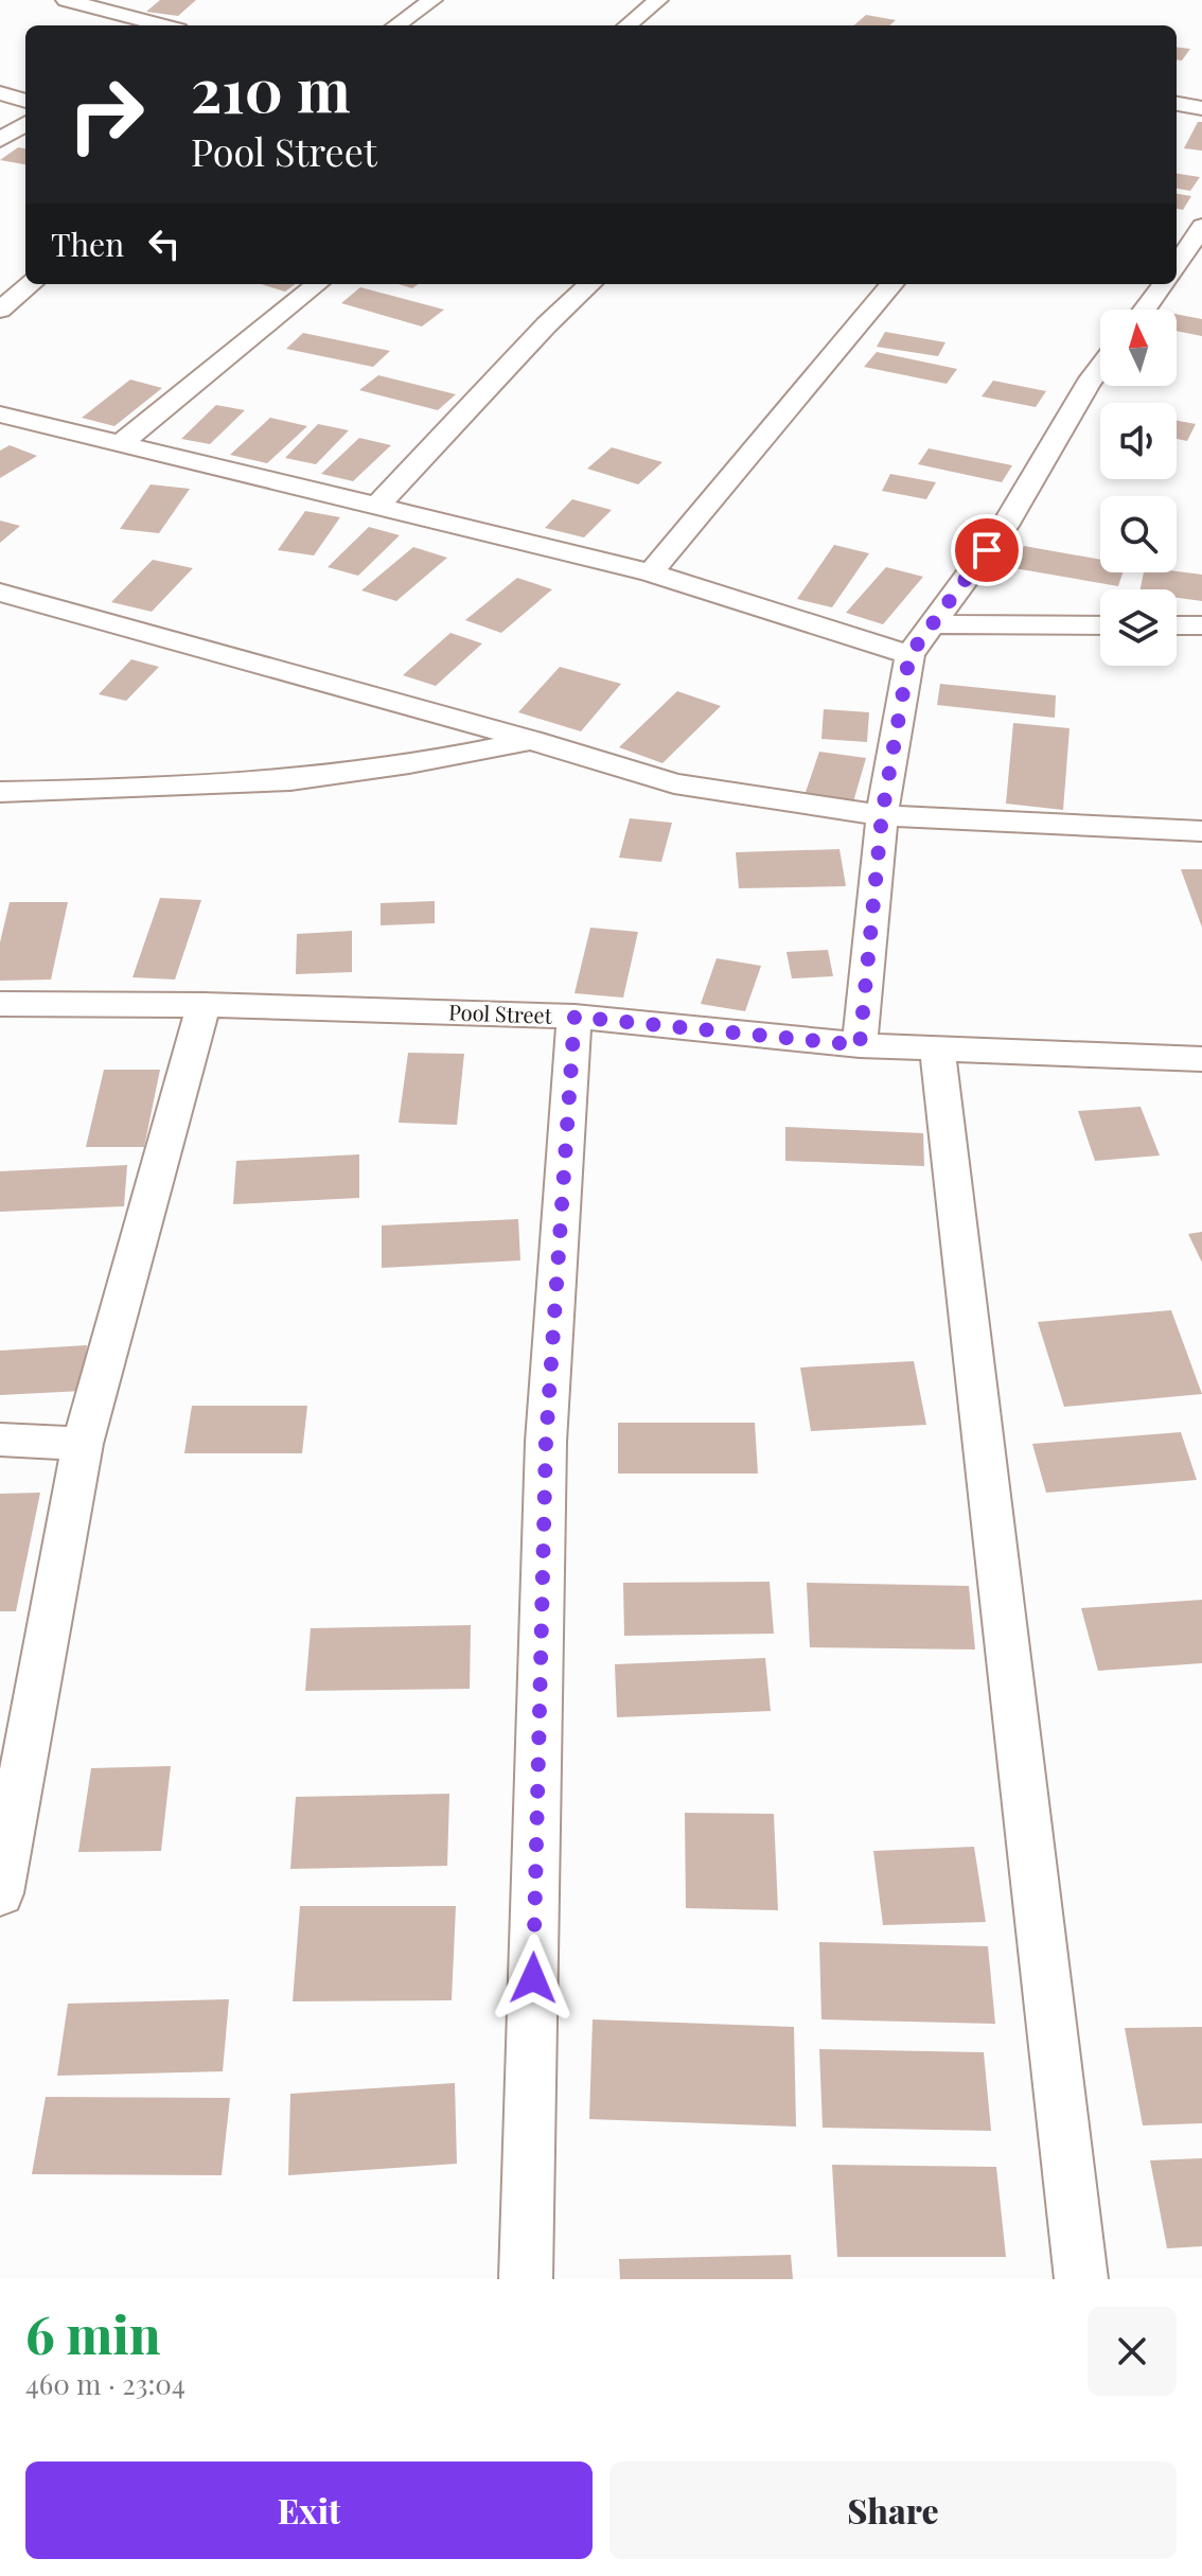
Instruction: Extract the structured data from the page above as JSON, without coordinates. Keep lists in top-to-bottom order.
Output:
{
  "streets": {
    "street": ["Pool Street"]
  },
  "north": "top",
  "page": {
    "turn": ["210 m", "Pool Street"],
    "then": "Then",
    "heading": ["6 min", "460 m · 23:04"],
    "buttons": ["Exit", "Share"]
  }
}
